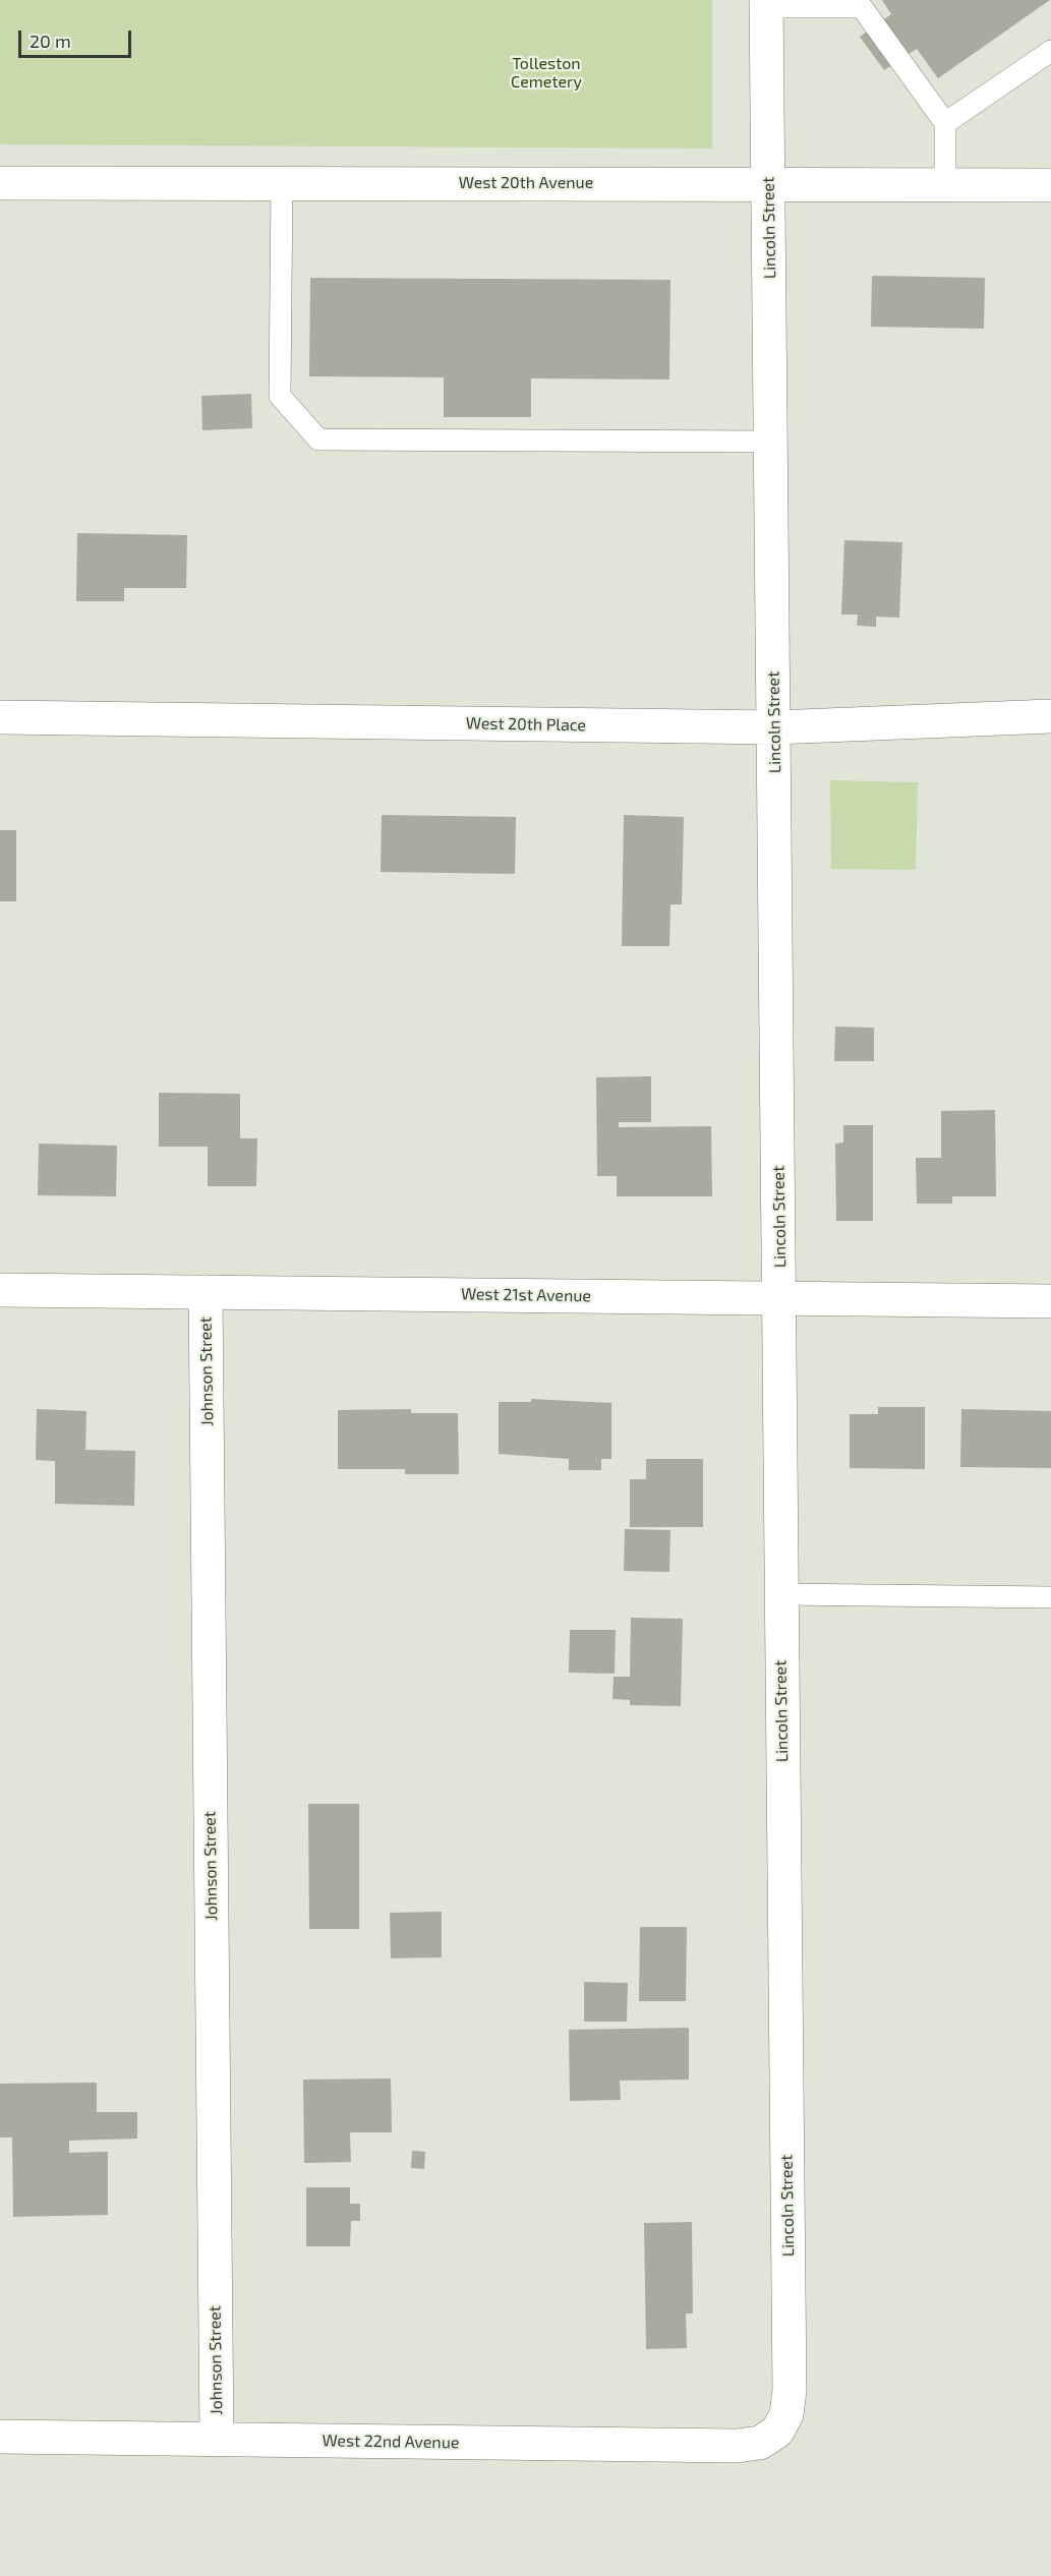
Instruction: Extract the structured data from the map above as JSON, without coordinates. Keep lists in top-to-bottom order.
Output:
{
  "streets": {
    "street": [
      "West 20th Avenue",
      "Lincoln Street",
      "West 20th Place",
      "West 21st Avenue",
      "Johnson Street",
      "West 22nd Avenue"
    ]
  },
  "crossings": [
    ["West 20th Avenue", "Lincoln Street"],
    ["Lincoln Street", "West 20th Place"],
    ["Lincoln Street", "West 21st Avenue"],
    ["Lincoln Street", "West 22nd Avenue"],
    ["West 21st Avenue", "Johnson Street"],
    ["Johnson Street", "West 22nd Avenue"]
  ],
  "parks": ["Tolleston Cemetery"],
  "scale_bar": "20 m"
}
